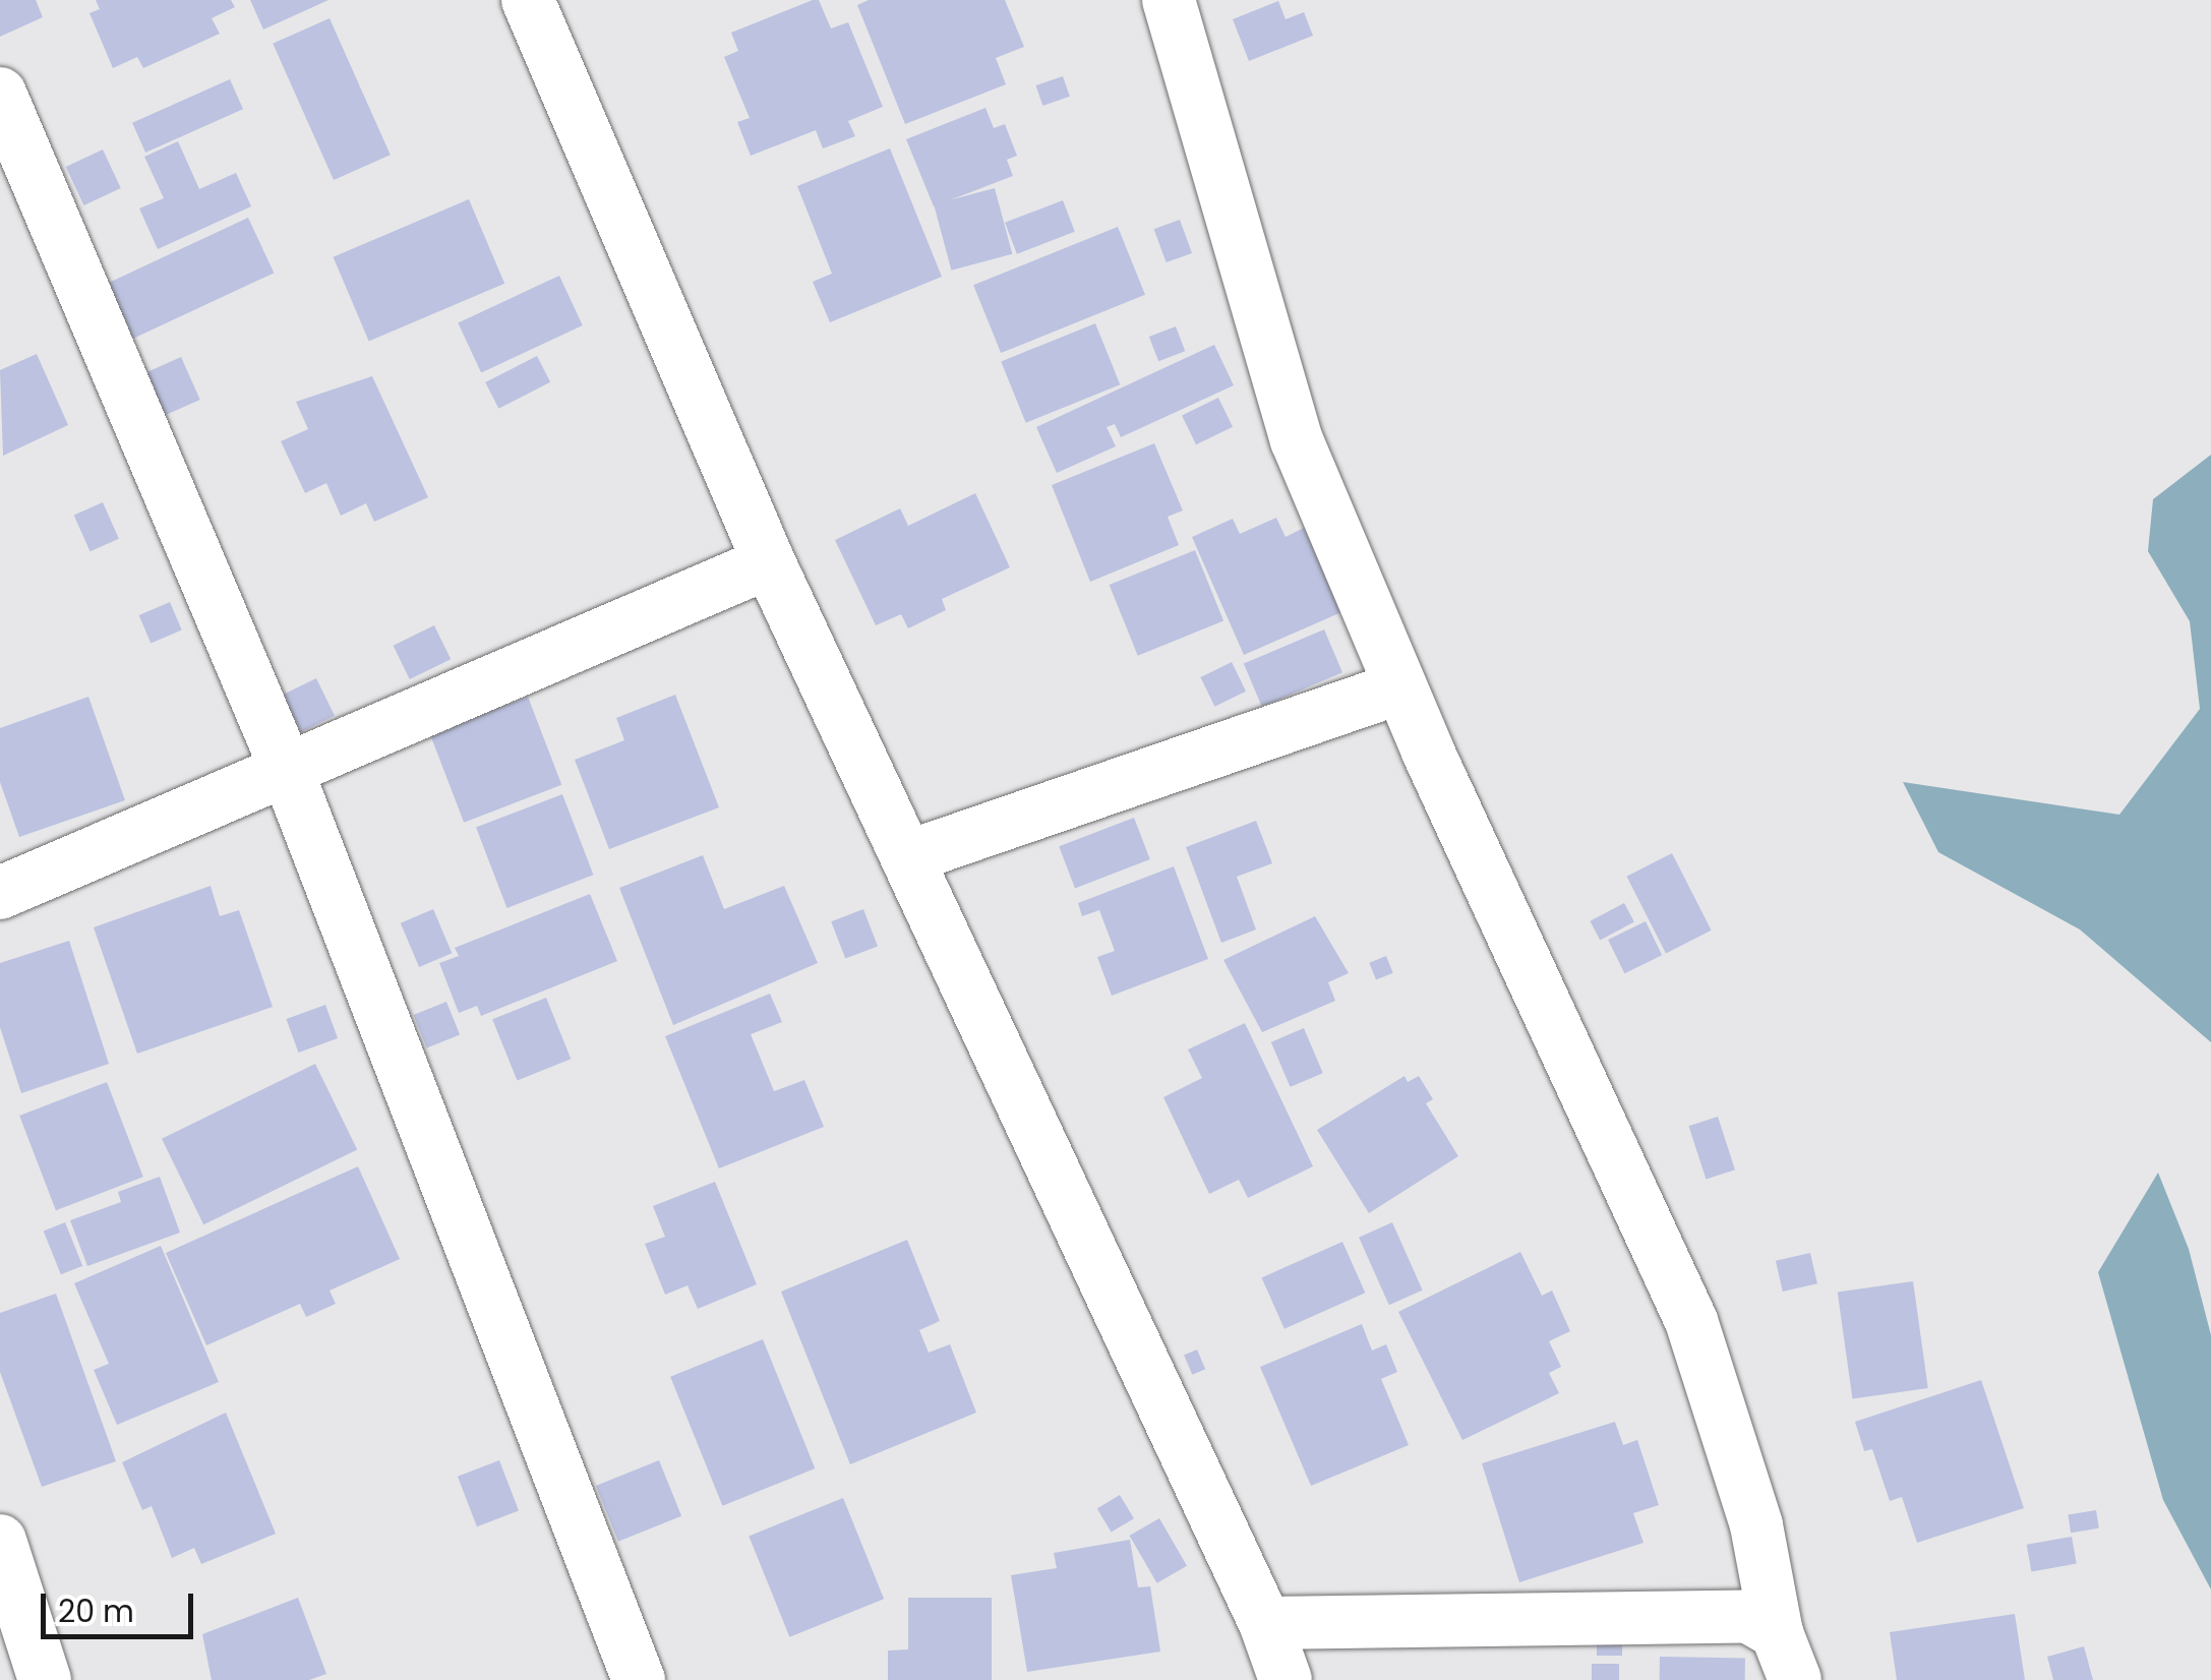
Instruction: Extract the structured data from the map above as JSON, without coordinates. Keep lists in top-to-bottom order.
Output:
{
  "scale_bar": "20 m"
}
